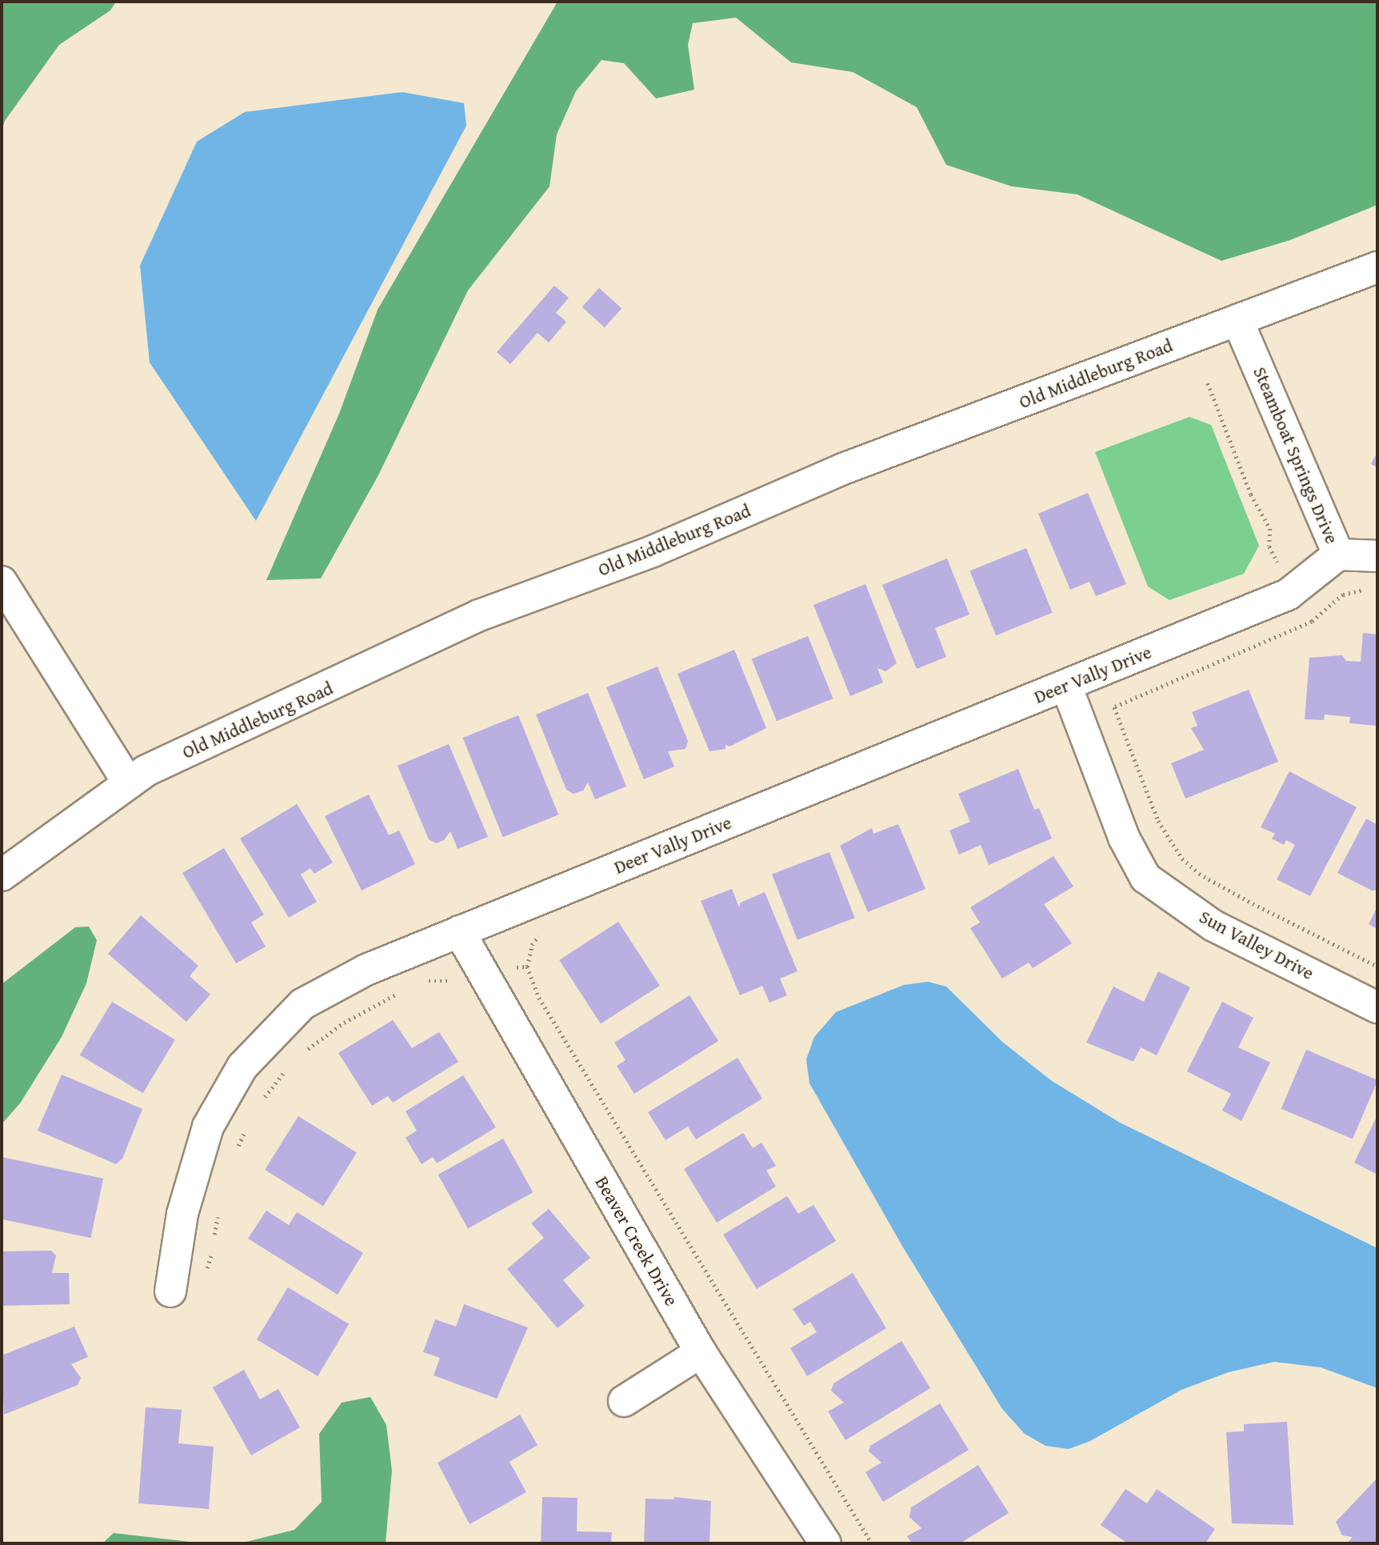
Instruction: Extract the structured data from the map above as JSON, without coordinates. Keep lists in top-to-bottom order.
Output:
{
  "streets": {
    "street": [
      "Old Middleburg Road",
      "Steamboat Springs Drive",
      "Deer Vally Drive",
      "Sun Valley Drive",
      "Beaver Creek Drive"
    ]
  },
  "crossings": [
    ["Old Middleburg Road", "Steamboat Springs Drive"],
    ["Steamboat Springs Drive", "Deer Vally Drive"],
    ["Deer Vally Drive", "Sun Valley Drive"],
    ["Deer Vally Drive", "Beaver Creek Drive"]
  ]
}
